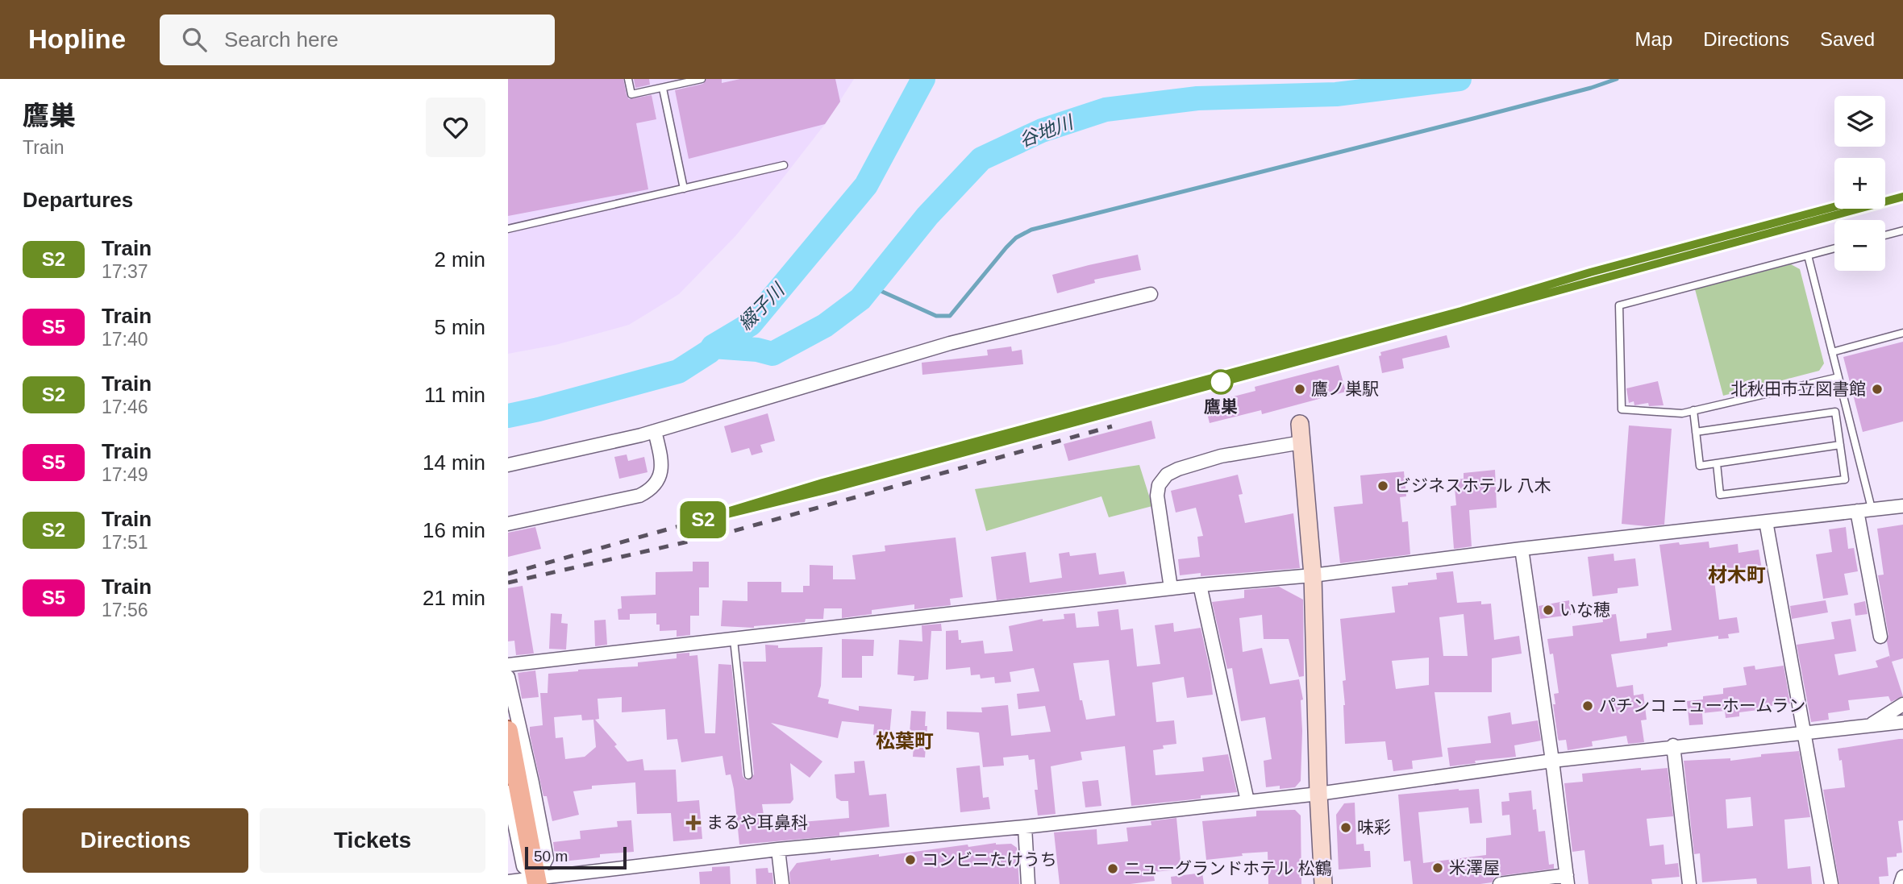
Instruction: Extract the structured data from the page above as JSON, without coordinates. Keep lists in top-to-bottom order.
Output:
{
  "districts": ["材木町", "松葉町"],
  "water": ["谷地川", "綴子川"],
  "places": {
    "other": [
      "鷹巣",
      "鷹ノ巣駅",
      "北秋田市立図書館",
      "ビジネスホテル 八木",
      "いな穂",
      "パチンコ ニューホームラン",
      "味彩",
      "コンビニたけうち",
      "米澤屋",
      "ニューグランドホテル 松鶴"
    ],
    "health": ["まるや耳鼻科"]
  },
  "scale_bar": "50 m",
  "page": {
    "header": "Hopline",
    "search": "Search here",
    "nav": ["Map", "Directions", "Saved"],
    "heading": [
      ["鷹巣", "Train"],
      "Departures"
    ],
    "on_map": "S2",
    "map_buttons": ["+", "−"],
    "list": [
      {
        "mark": "S2",
        "name": "Train",
        "note": "17:37",
        "value": "2 min"
      },
      {
        "mark": "S5",
        "name": "Train",
        "note": "17:40",
        "value": "5 min"
      },
      {
        "mark": "S2",
        "name": "Train",
        "note": "17:46",
        "value": "11 min"
      },
      {
        "mark": "S5",
        "name": "Train",
        "note": "17:49",
        "value": "14 min"
      },
      {
        "mark": "S2",
        "name": "Train",
        "note": "17:51",
        "value": "16 min"
      },
      {
        "mark": "S5",
        "name": "Train",
        "note": "17:56",
        "value": "21 min"
      }
    ],
    "buttons": ["Directions", "Tickets"],
    "scale": "50 m"
  }
}
